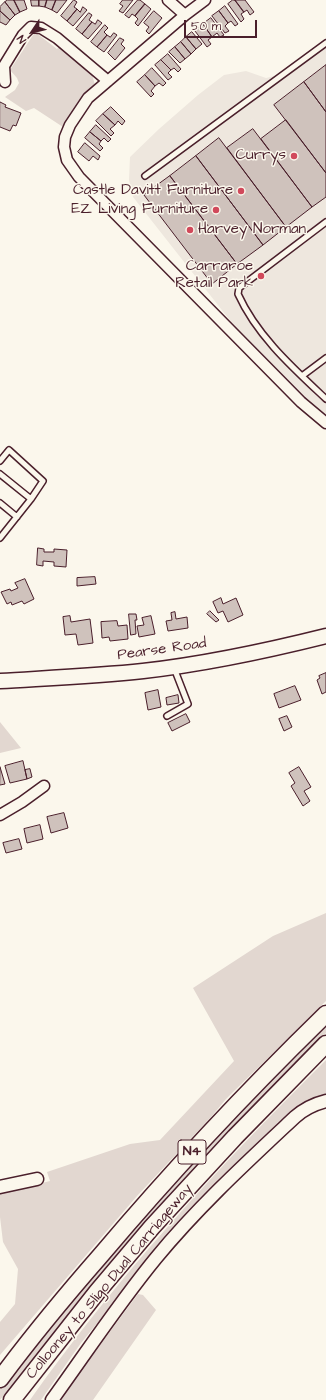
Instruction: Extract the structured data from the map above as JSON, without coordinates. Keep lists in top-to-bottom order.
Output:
{
  "streets": {
    "highway": ["N4", "Collooney to Sligo Dual Carriageway"],
    "main road": ["Pearse Road"]
  },
  "crossings": [
    ["N4", "Collooney to Sligo Dual Carriageway"]
  ],
  "places": [
    "Currys",
    "Castle Davitt Furniture",
    "EZ Living Furniture",
    "Harvey Norman",
    "Carraroe Retail Park"
  ],
  "scale_bar": "50 m",
  "north": "bottom left"
}
